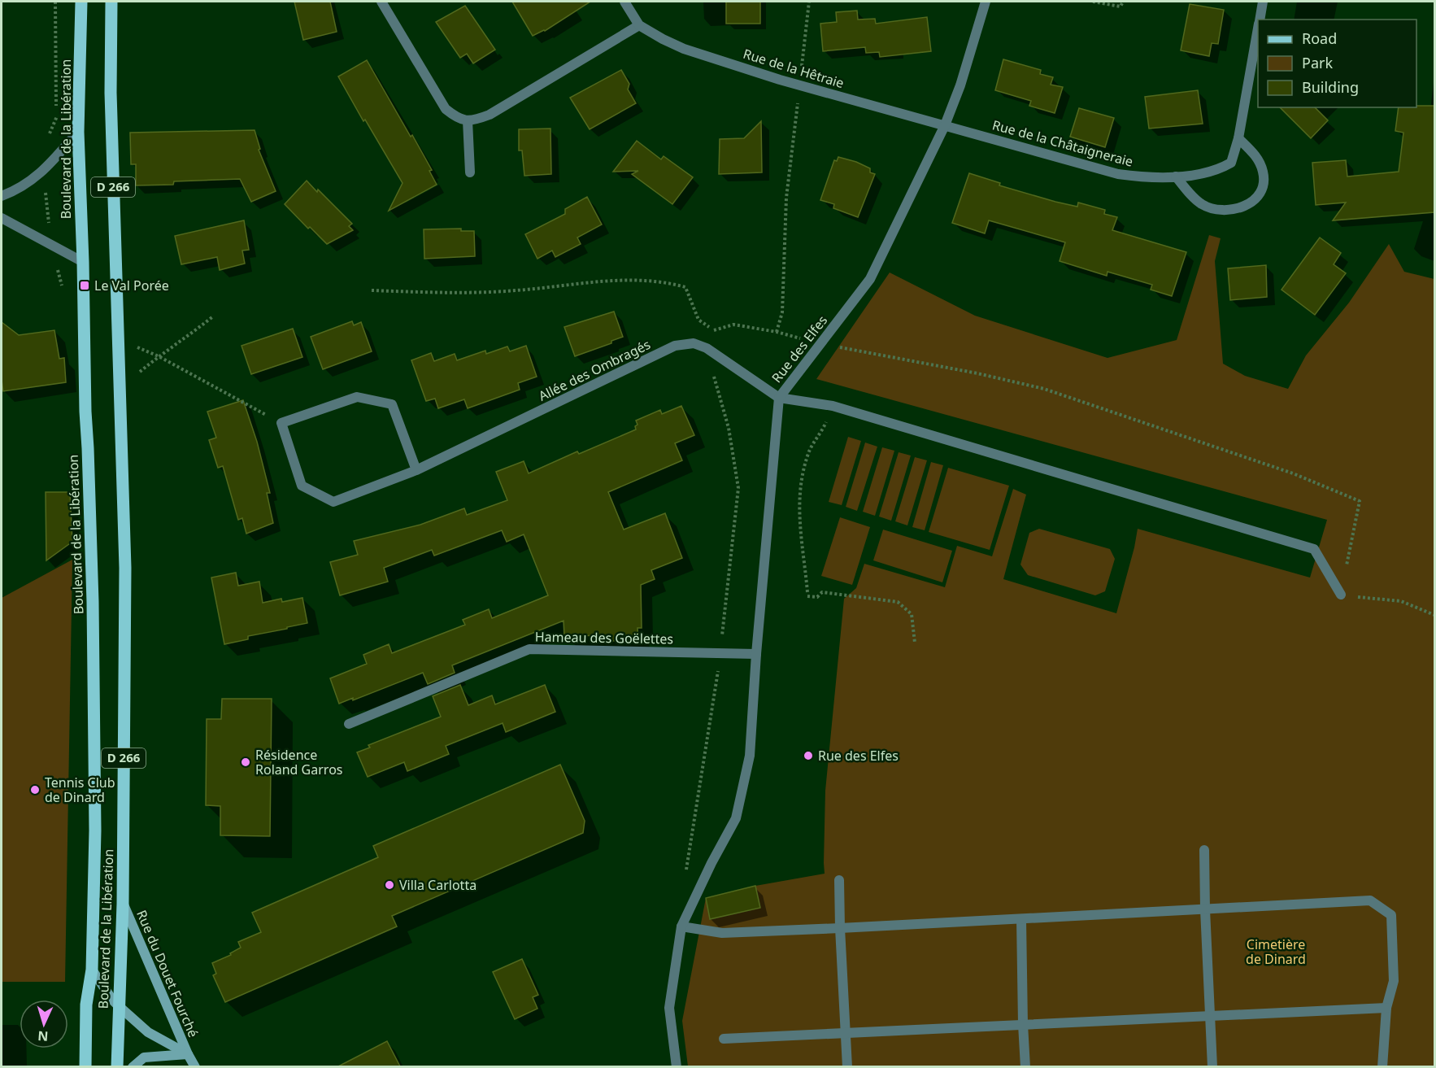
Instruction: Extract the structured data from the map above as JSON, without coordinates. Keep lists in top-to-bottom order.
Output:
{
  "streets": {
    "main road": ["Boulevard de la Libération", "D 266", "Rue du Douet Fourché"],
    "street": [
      "Rue de la Hêtraie",
      "Rue de la Châtaigneraie",
      "Rue des Elfes",
      "Allée des Ombragés",
      "Hameau des Goëlettes"
    ]
  },
  "crossings": [
    ["Rue de la Hêtraie", "Rue de la Châtaigneraie"],
    ["Rue de la Hêtraie", "Rue des Elfes"],
    ["Boulevard de la Libération", "Rue du Douet Fourché"],
    ["Rue de la Châtaigneraie", "Rue des Elfes"],
    ["Rue des Elfes", "Allée des Ombragés"],
    ["Rue des Elfes", "Hameau des Goëlettes"]
  ],
  "parks": ["Cimetière de Dinard"],
  "places": {
    "transit": ["Le Val Porée"],
    "other": [
      "Rue des Elfes",
      "Résidence Roland Garros",
      "Tennis Club de Dinard",
      "Villa Carlotta"
    ]
  },
  "legend": ["Road", "Park", "Building"],
  "north": "bottom"
}
